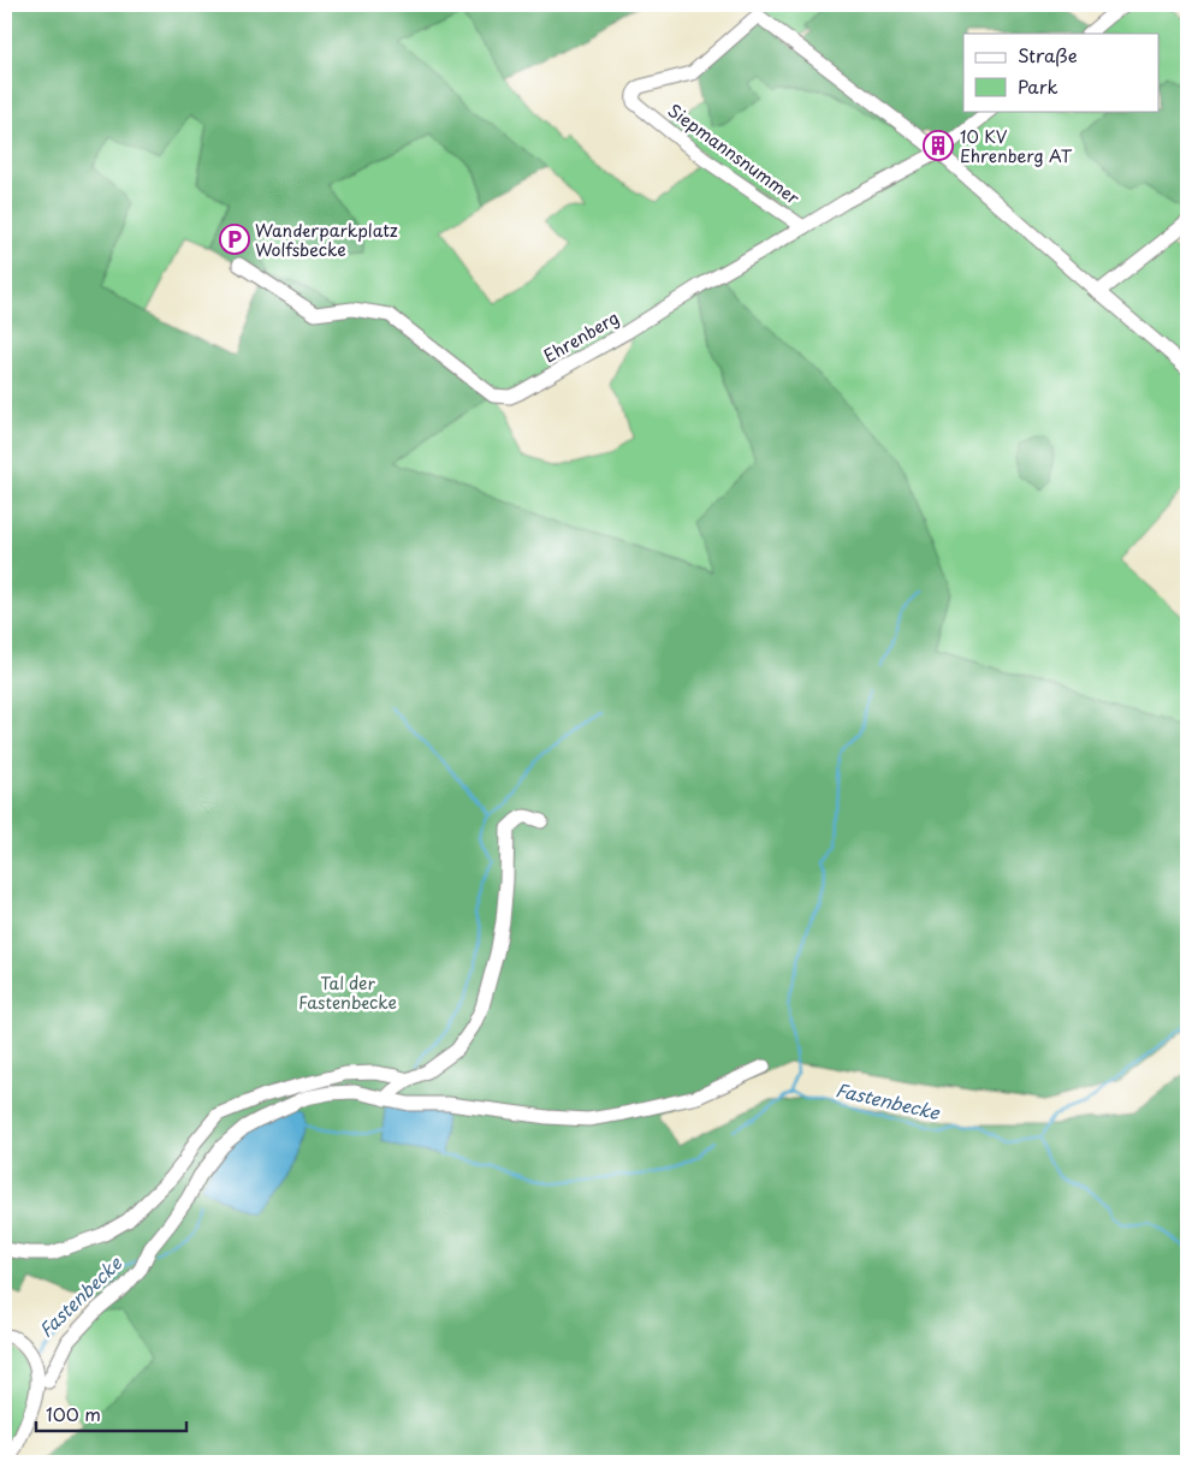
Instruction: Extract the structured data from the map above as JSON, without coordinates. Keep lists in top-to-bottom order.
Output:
{
  "streets": {
    "street": ["Siepmannsnummer", "Ehrenberg"]
  },
  "crossings": [
    ["Siepmannsnummer", "Ehrenberg"]
  ],
  "water": ["Fastenbecke"],
  "parks": ["Tal der Fastenbecke"],
  "places": {
    "building": ["10 KV Ehrenberg AT"],
    "parking": ["Wanderparkplatz Wolfsbecke"]
  },
  "legend": ["Straße", "Park"],
  "scale_bar": "100 m"
}
